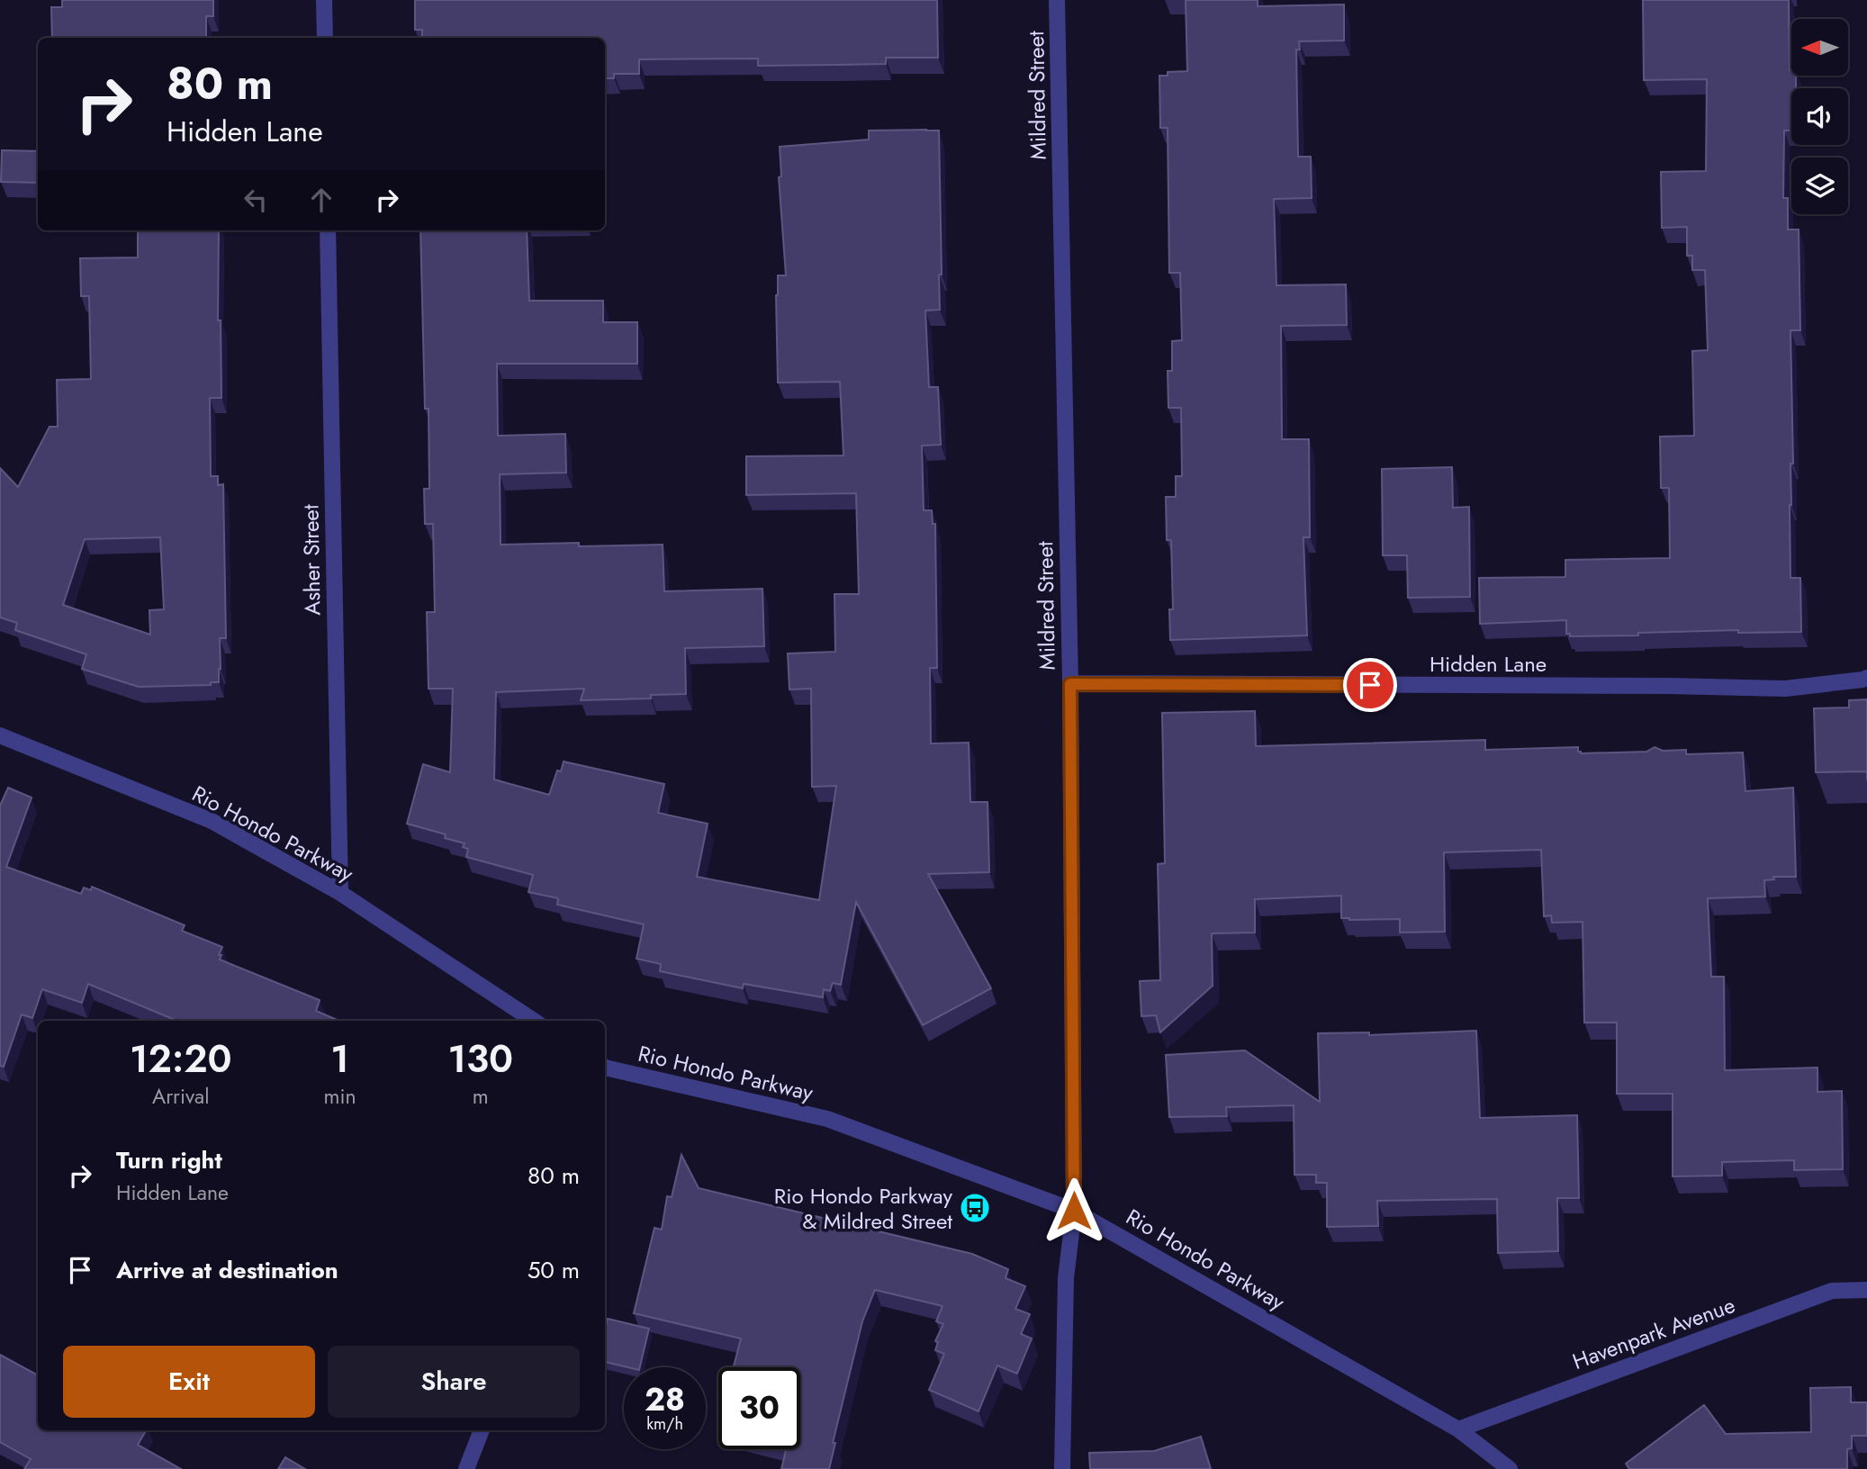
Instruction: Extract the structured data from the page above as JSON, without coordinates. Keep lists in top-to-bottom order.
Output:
{
  "streets": {
    "street": [
      "Mildred Street",
      "Asher Street",
      "Hidden Lane",
      "Rio Hondo Parkway",
      "Havenpark Avenue"
    ]
  },
  "crossings": [
    ["Mildred Street", "Hidden Lane"],
    ["Mildred Street", "Rio Hondo Parkway"],
    ["Asher Street", "Rio Hondo Parkway"],
    ["Rio Hondo Parkway", "Havenpark Avenue"]
  ],
  "places": {
    "bus stop": ["Rio Hondo Parkway & Mildred Street"]
  },
  "north": "left",
  "page": {
    "turn": ["80 m", "Hidden Lane"],
    "eta": [
      "12:20",
      "Arrival",
      "1",
      "min",
      "130",
      "m"
    ],
    "list": [
      {
        "name": "Turn right",
        "note": "Hidden Lane",
        "value": "80 m"
      },
      {
        "name": "Arrive at destination",
        "value": "50 m"
      }
    ],
    "buttons": ["Exit", "Share"],
    "speed": "28 km/h",
    "limit": "30"
  }
}
